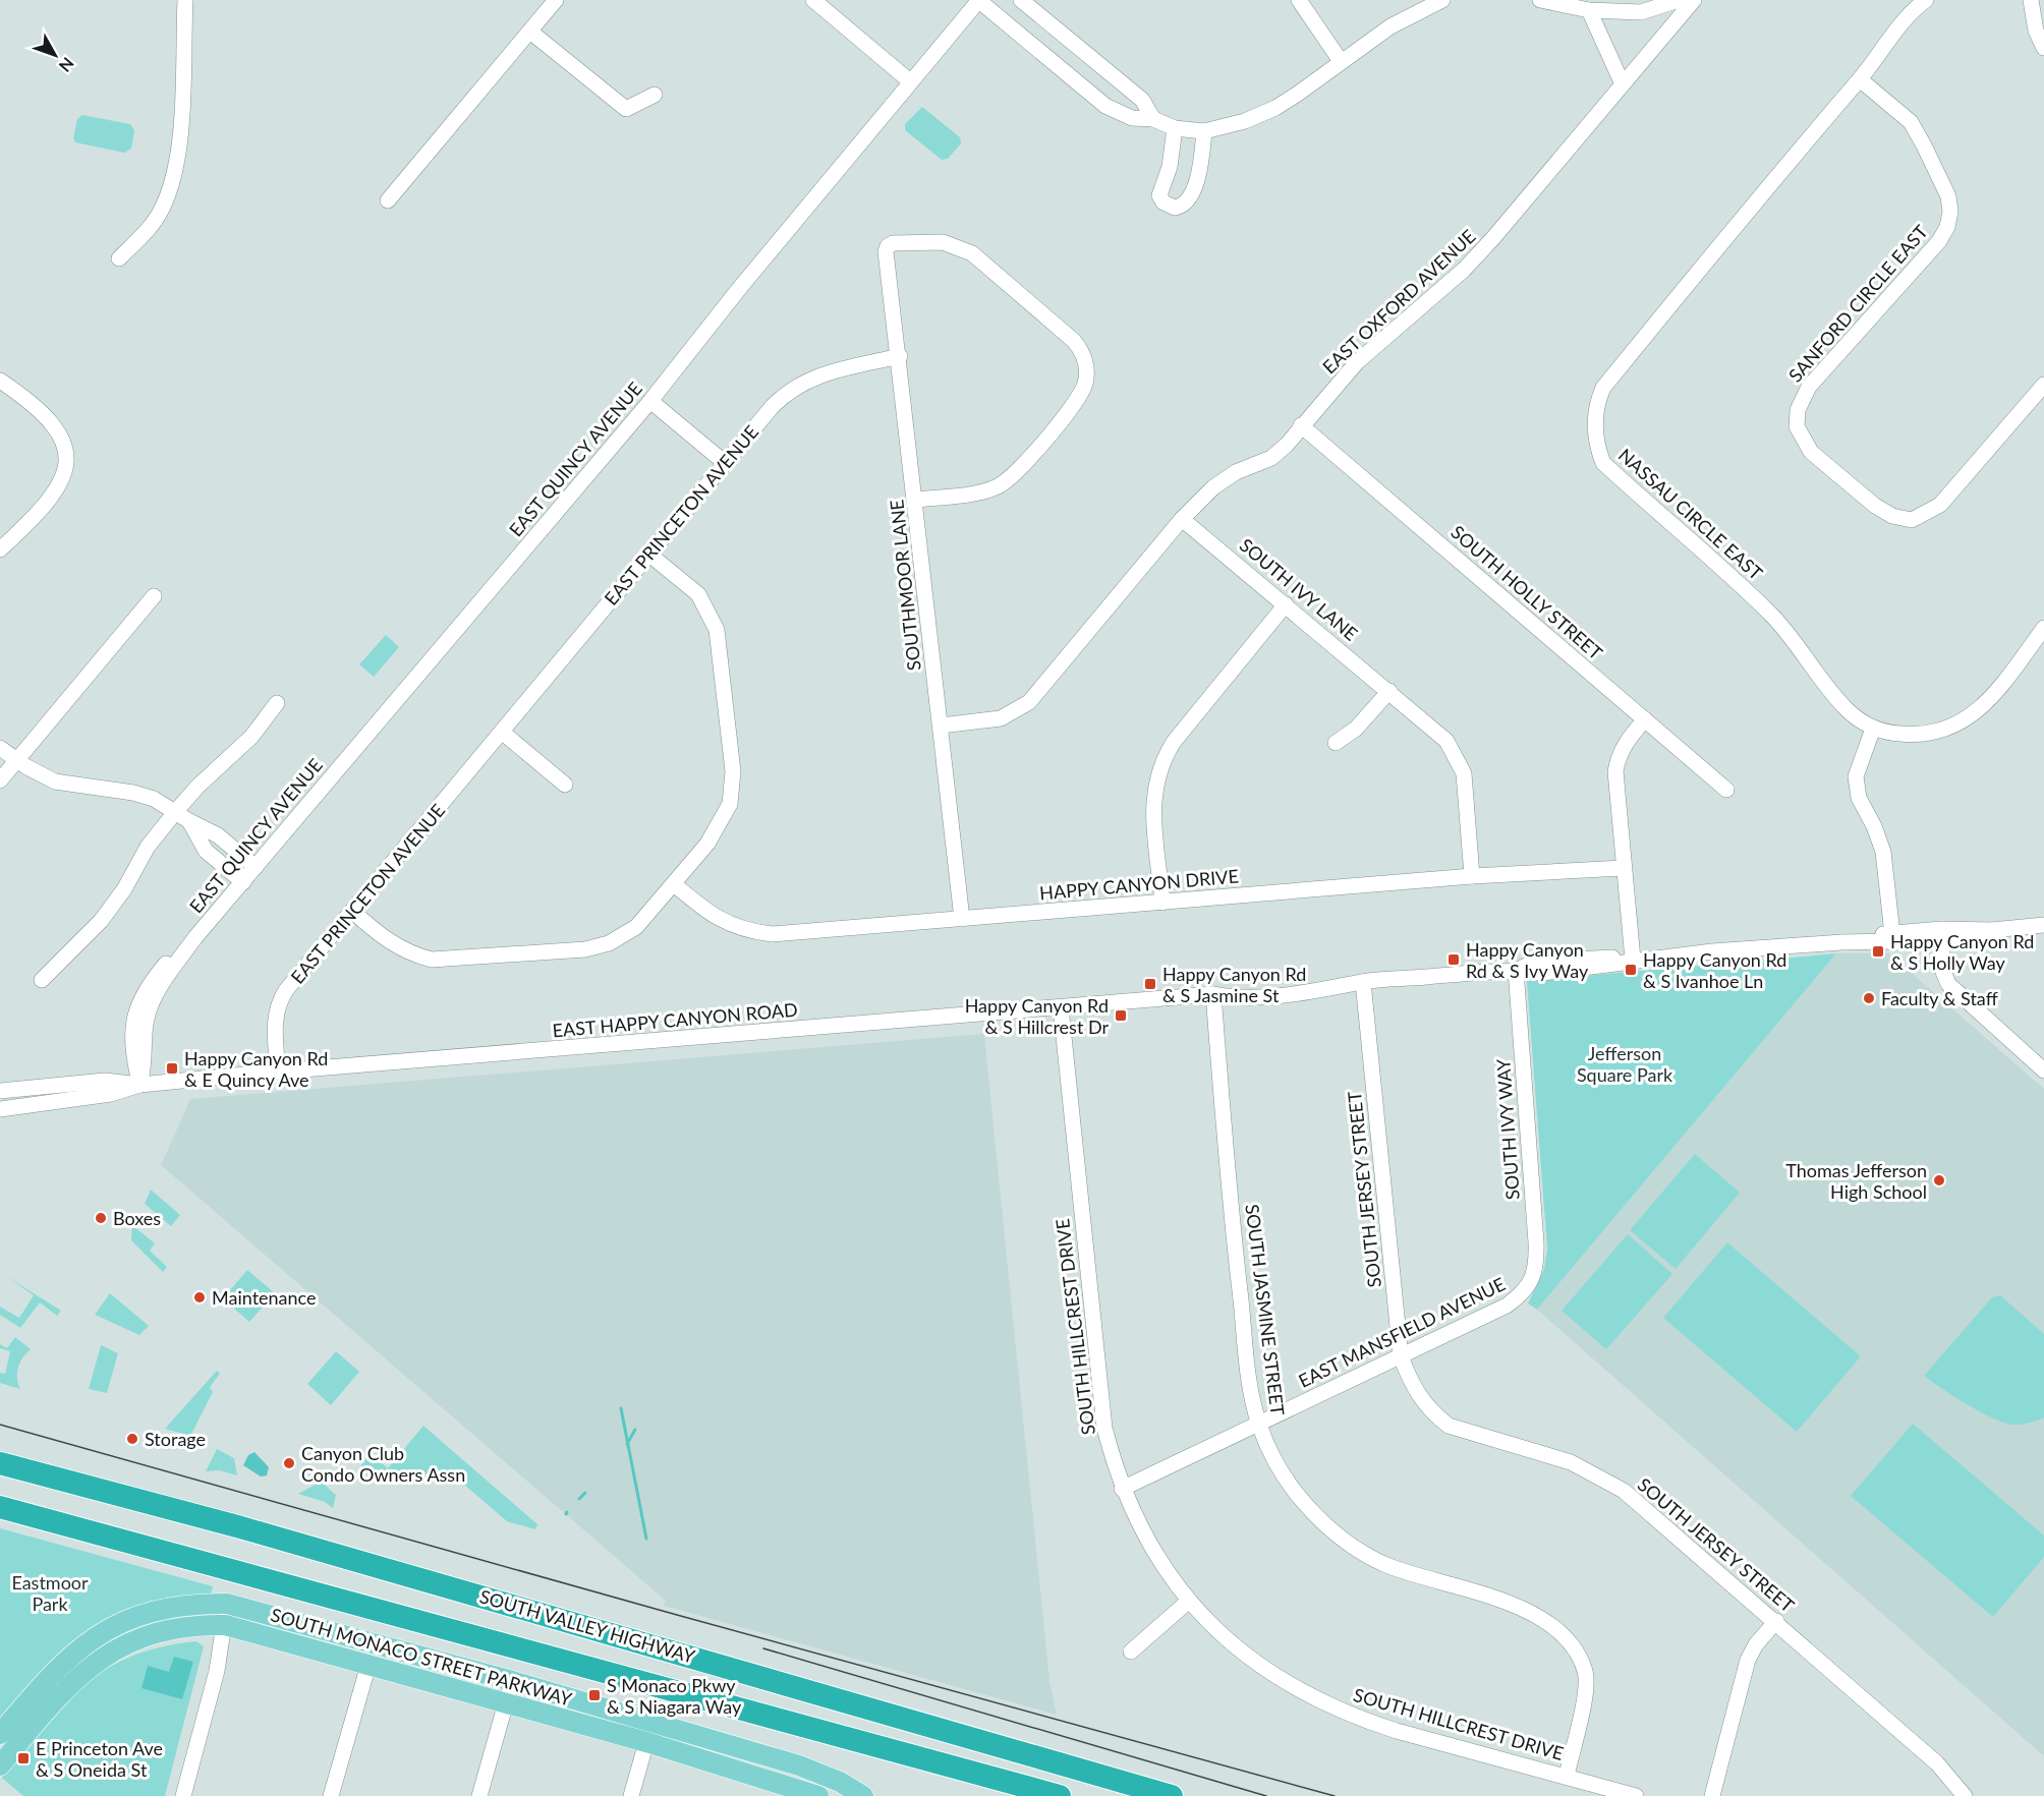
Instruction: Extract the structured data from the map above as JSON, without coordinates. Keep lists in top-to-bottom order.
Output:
{
  "streets": {
    "highway": ["SOUTH VALLEY HIGHWAY"],
    "main road": ["SOUTH MONACO STREET PARKWAY"],
    "street": [
      "EAST OXFORD AVENUE",
      "SANFORD CIRCLE EAST",
      "EAST QUINCY AVENUE",
      "NASSAU CIRCLE EAST",
      "EAST PRINCETON AVENUE",
      "SOUTHMOOR LANE",
      "SOUTH IVY LANE",
      "SOUTH HOLLY STREET",
      "HAPPY CANYON DRIVE",
      "EAST HAPPY CANYON ROAD",
      "SOUTH IVY WAY",
      "SOUTH JERSEY STREET",
      "SOUTH JASMINE STREET",
      "SOUTH HILLCREST DRIVE",
      "EAST MANSFIELD AVENUE"
    ]
  },
  "crossings": [
    ["EAST OXFORD AVENUE", "SOUTHMOOR LANE"],
    ["EAST OXFORD AVENUE", "SOUTH IVY LANE"],
    ["EAST OXFORD AVENUE", "SOUTH HOLLY STREET"],
    ["SANFORD CIRCLE EAST", "NASSAU CIRCLE EAST"],
    ["EAST QUINCY AVENUE", "EAST HAPPY CANYON ROAD"],
    ["EAST PRINCETON AVENUE", "SOUTHMOOR LANE"],
    ["EAST PRINCETON AVENUE", "EAST HAPPY CANYON ROAD"],
    ["SOUTHMOOR LANE", "HAPPY CANYON DRIVE"],
    ["SOUTH IVY LANE", "HAPPY CANYON DRIVE"],
    ["EAST HAPPY CANYON ROAD", "SOUTH IVY WAY"],
    ["EAST HAPPY CANYON ROAD", "SOUTH JERSEY STREET"],
    ["EAST HAPPY CANYON ROAD", "SOUTH JASMINE STREET"],
    ["EAST HAPPY CANYON ROAD", "SOUTH HILLCREST DRIVE"],
    ["SOUTH IVY WAY", "EAST MANSFIELD AVENUE"],
    ["SOUTH JERSEY STREET", "EAST MANSFIELD AVENUE"],
    ["SOUTH JASMINE STREET", "SOUTH HILLCREST DRIVE"],
    ["SOUTH JASMINE STREET", "EAST MANSFIELD AVENUE"],
    ["SOUTH HILLCREST DRIVE", "EAST MANSFIELD AVENUE"]
  ],
  "parks": ["Jefferson Square Park", "Eastmoor Park"],
  "places": {
    "transit": [
      "Happy Canyon Rd & S Holly Way",
      "Happy Canyon Rd & S Ivy Way",
      "Happy Canyon Rd & S Ivanhoe Ln",
      "Happy Canyon Rd & S Jasmine St",
      "Happy Canyon Rd & S Hillcrest Dr",
      "Happy Canyon Rd & E Quincy Ave",
      "S Monaco Pkwy & S Niagara Way",
      "E Princeton Ave & S Oneida St"
    ],
    "other": [
      "Faculty & Staff",
      "Thomas Jefferson High School",
      "Boxes",
      "Maintenance",
      "Storage",
      "Canyon Club Condo Owners Assn"
    ]
  },
  "north": "bottom right"
}
